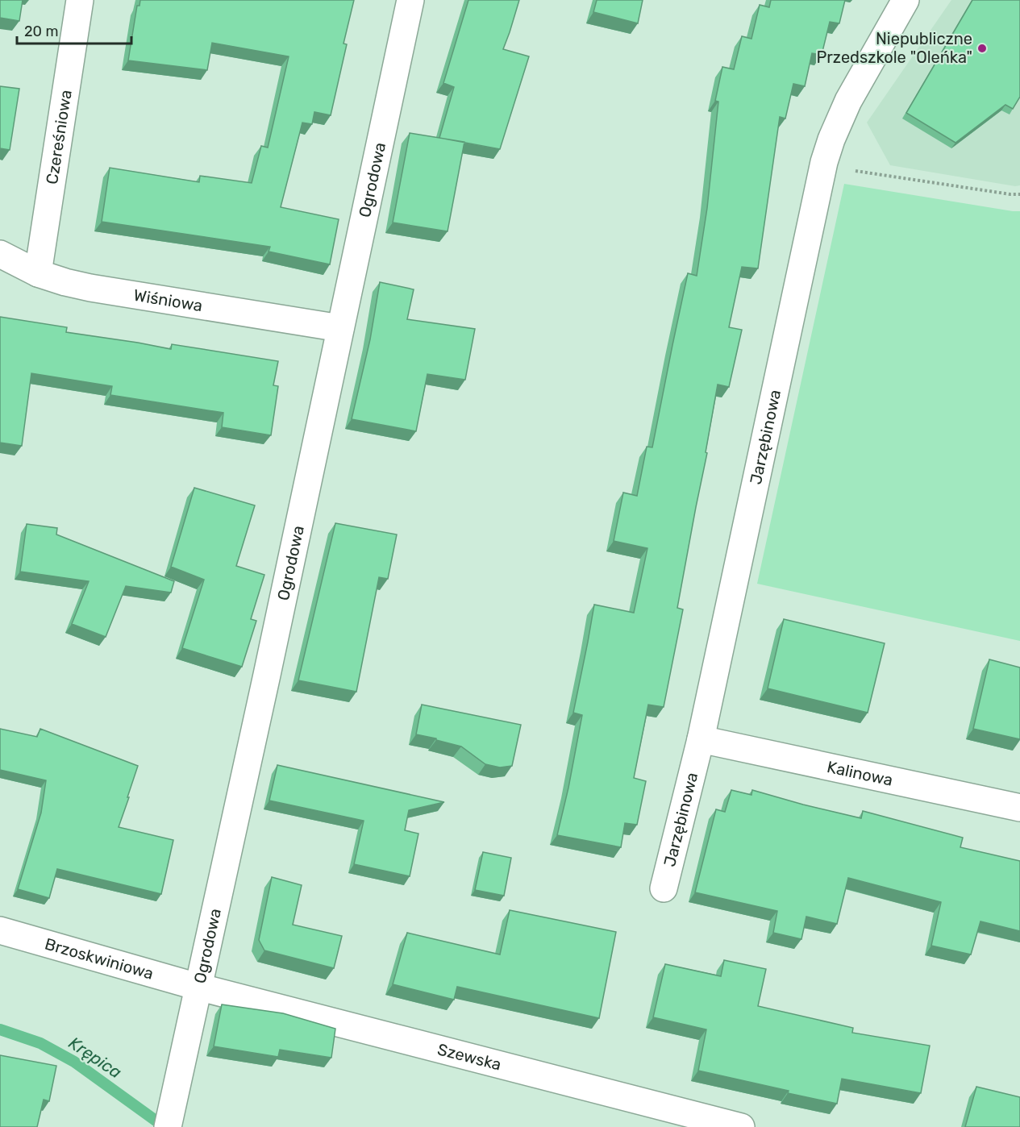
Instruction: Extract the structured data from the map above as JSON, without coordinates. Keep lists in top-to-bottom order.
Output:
{
  "streets": {
    "street": [
      "Czereśniowa",
      "Ogrodowa",
      "Wiśniowa",
      "Jarzębinowa",
      "Kalinowa",
      "Brzoskwiniowa",
      "Szewska"
    ]
  },
  "crossings": [
    ["Czereśniowa", "Wiśniowa"],
    ["Ogrodowa", "Wiśniowa"],
    ["Ogrodowa", "Brzoskwiniowa"],
    ["Ogrodowa", "Szewska"],
    ["Jarzębinowa", "Kalinowa"],
    ["Brzoskwiniowa", "Szewska"]
  ],
  "water": ["Krępica"],
  "places": ["Niepubliczne Przedszkole \"Oleńka\""],
  "scale_bar": "20 m"
}
